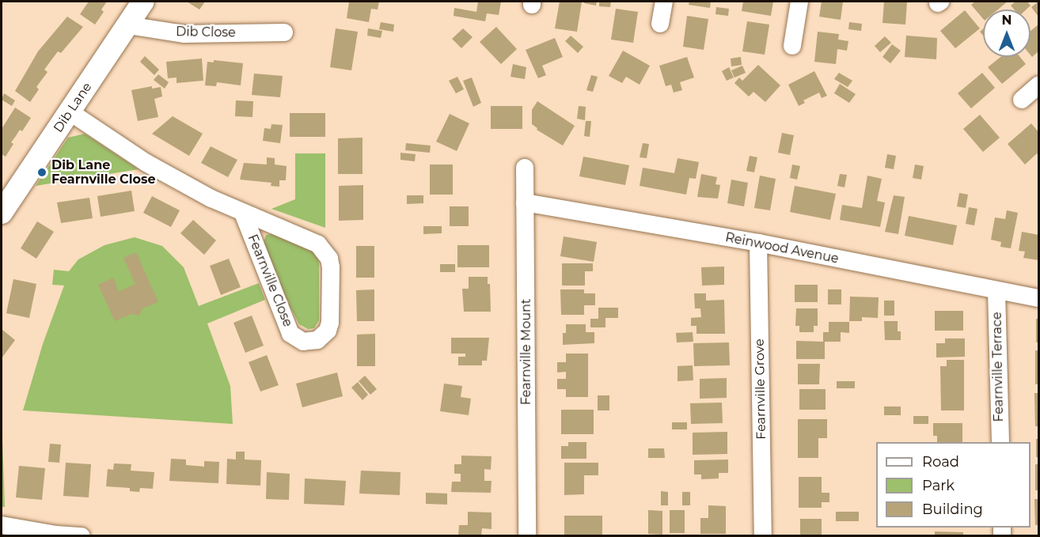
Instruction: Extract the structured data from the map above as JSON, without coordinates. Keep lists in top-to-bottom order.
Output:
{
  "streets": {
    "street": [
      "Dib Close",
      "Dib Lane",
      "Reinwood Avenue",
      "Fearnville Close",
      "Fearnville Mount",
      "Fearnville Terrace",
      "Fearnville Grove"
    ]
  },
  "crossings": [
    ["Dib Close", "Dib Lane"],
    ["Dib Lane", "Fearnville Close"],
    ["Reinwood Avenue", "Fearnville Mount"],
    ["Reinwood Avenue", "Fearnville Terrace"],
    ["Reinwood Avenue", "Fearnville Grove"]
  ],
  "places": ["Dib Lane Fearnville Close"],
  "legend": ["Road", "Park", "Building"],
  "north": "top"
}
